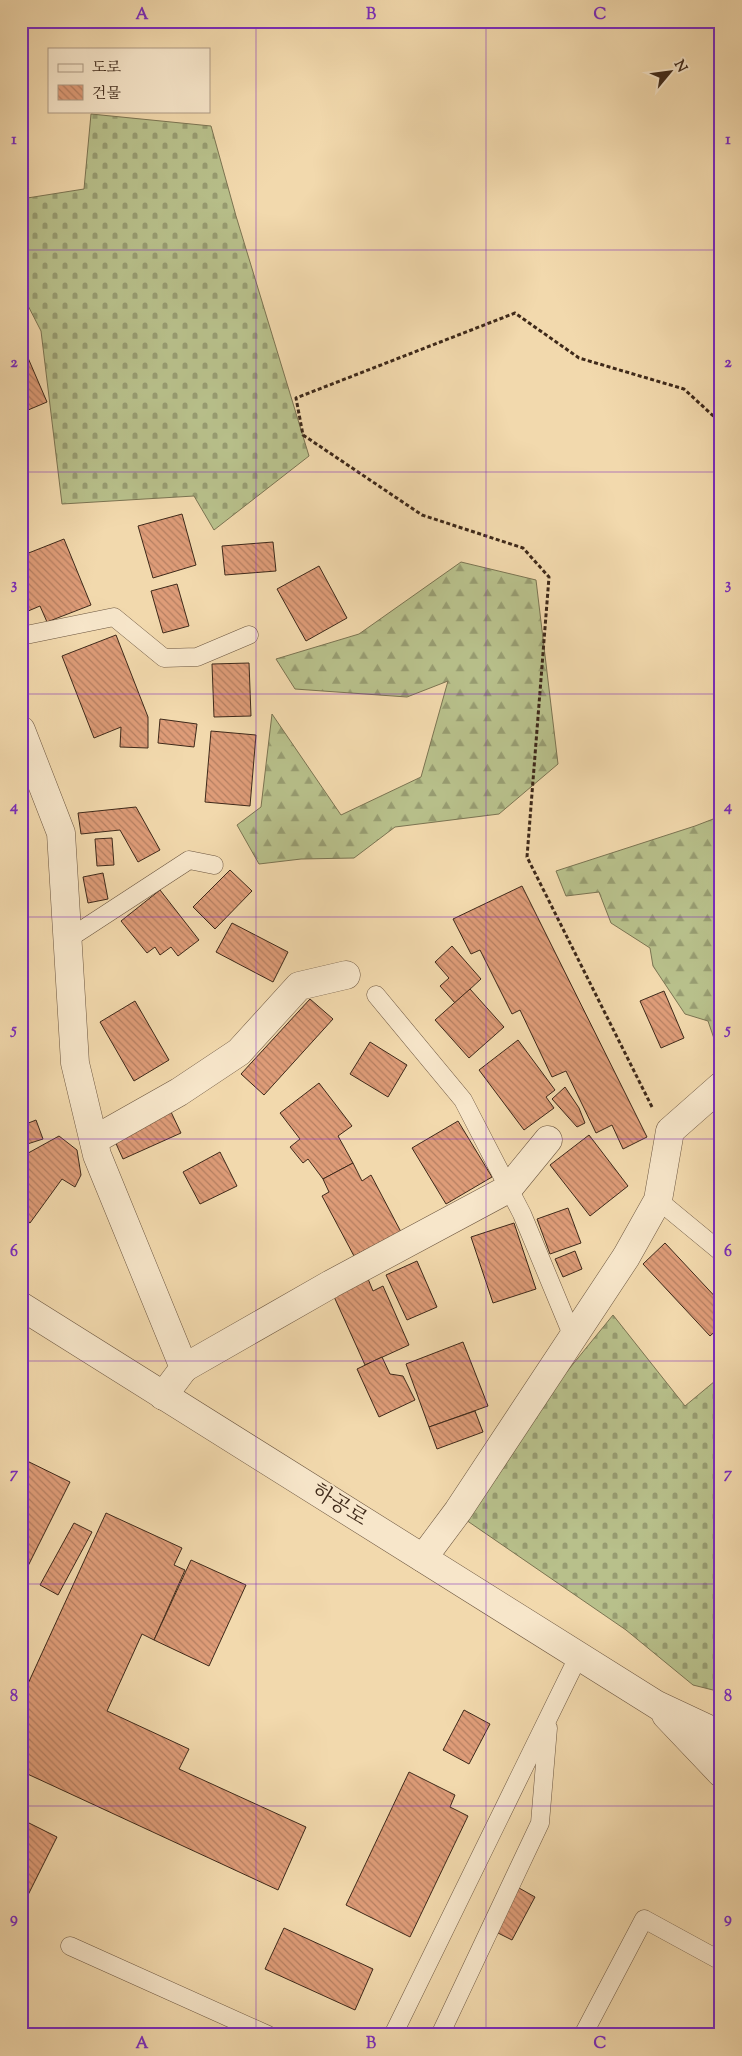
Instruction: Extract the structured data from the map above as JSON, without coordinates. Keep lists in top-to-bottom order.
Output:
{
  "streets": {
    "street": ["하공로"]
  },
  "legend": ["도로", "건물"],
  "north": "top right",
  "grid": {
    "columns": ["A", "B", "C"],
    "rows": [
      "1",
      "2",
      "3",
      "4",
      "5",
      "6",
      "7",
      "8",
      "9"
    ]
  }
}
